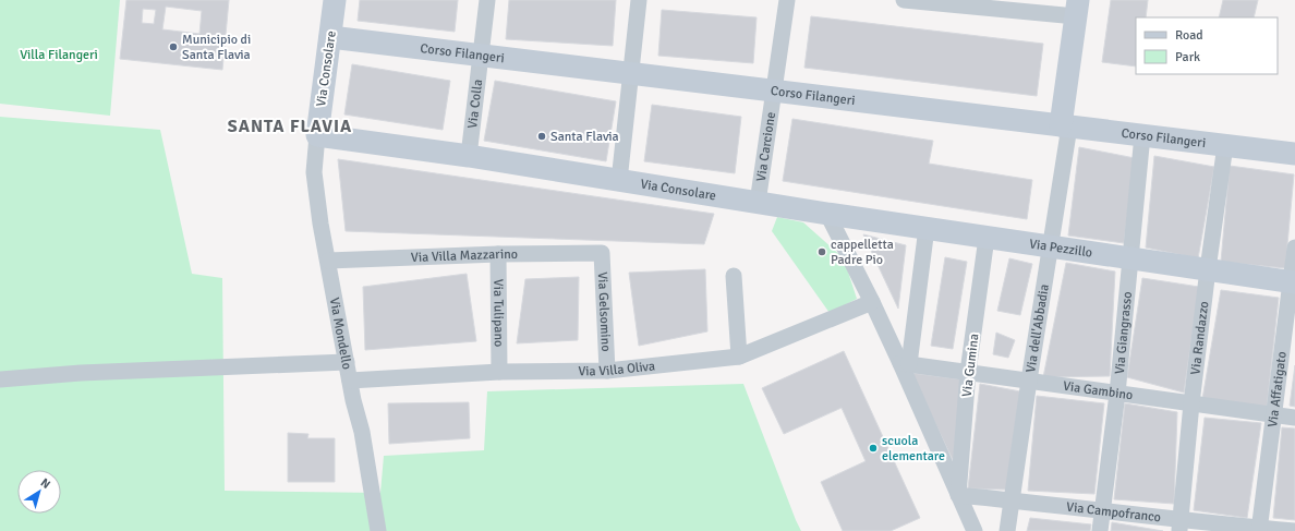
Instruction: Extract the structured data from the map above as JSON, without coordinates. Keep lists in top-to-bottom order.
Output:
{
  "streets": {
    "street": [
      "Corso Filangeri",
      "Via Consolare",
      "Via Colla",
      "Via Carcione",
      "Via Pezzillo",
      "Via Villa Mazzarino",
      "Via Gelsomino",
      "Via Tulipano",
      "Via dell'Abbadia",
      "Via Mondello",
      "Via Giangrasso",
      "Via Randazzo",
      "Via Gumina",
      "Via Villa Oliva",
      "Via Affatigato",
      "Via Gambino",
      "Via Campofranco"
    ]
  },
  "crossings": [
    ["Corso Filangeri", "Via Consolare"],
    ["Corso Filangeri", "Via Colla"],
    ["Corso Filangeri", "Via Carcione"],
    ["Corso Filangeri", "Via dell'Abbadia"],
    ["Corso Filangeri", "Via Giangrasso"],
    ["Corso Filangeri", "Via Randazzo"],
    ["Via Consolare", "Via Colla"],
    ["Via Consolare", "Via Carcione"],
    ["Via Consolare", "Via Pezzillo"],
    ["Via Consolare", "Via Mondello"],
    ["Via Pezzillo", "Via dell'Abbadia"],
    ["Via Pezzillo", "Via Giangrasso"],
    ["Via Pezzillo", "Via Randazzo"],
    ["Via Pezzillo", "Via Gumina"],
    ["Via Pezzillo", "Via Affatigato"],
    ["Via Villa Mazzarino", "Via Gelsomino"],
    ["Via Villa Mazzarino", "Via Tulipano"],
    ["Via Villa Mazzarino", "Via Mondello"],
    ["Via Gelsomino", "Via Villa Oliva"],
    ["Via Tulipano", "Via Villa Oliva"],
    ["Via dell'Abbadia", "Via Gambino"],
    ["Via dell'Abbadia", "Via Campofranco"],
    ["Via Mondello", "Via Villa Oliva"],
    ["Via Giangrasso", "Via Gambino"],
    ["Via Giangrasso", "Via Campofranco"],
    ["Via Randazzo", "Via Gambino"],
    ["Via Randazzo", "Via Campofranco"],
    ["Via Gumina", "Via Gambino"],
    ["Via Gumina", "Via Campofranco"],
    ["Via Affatigato", "Via Gambino"],
    ["Via Affatigato", "Via Campofranco"]
  ],
  "districts": ["SANTA FLAVIA"],
  "parks": ["Villa Filangeri"],
  "places": [
    "Municipio di Santa Flavia",
    "Santa Flavia",
    "cappelletta Padre Pio",
    "scuola elementare"
  ],
  "legend": ["Road", "Park"],
  "north": "top right"
}
